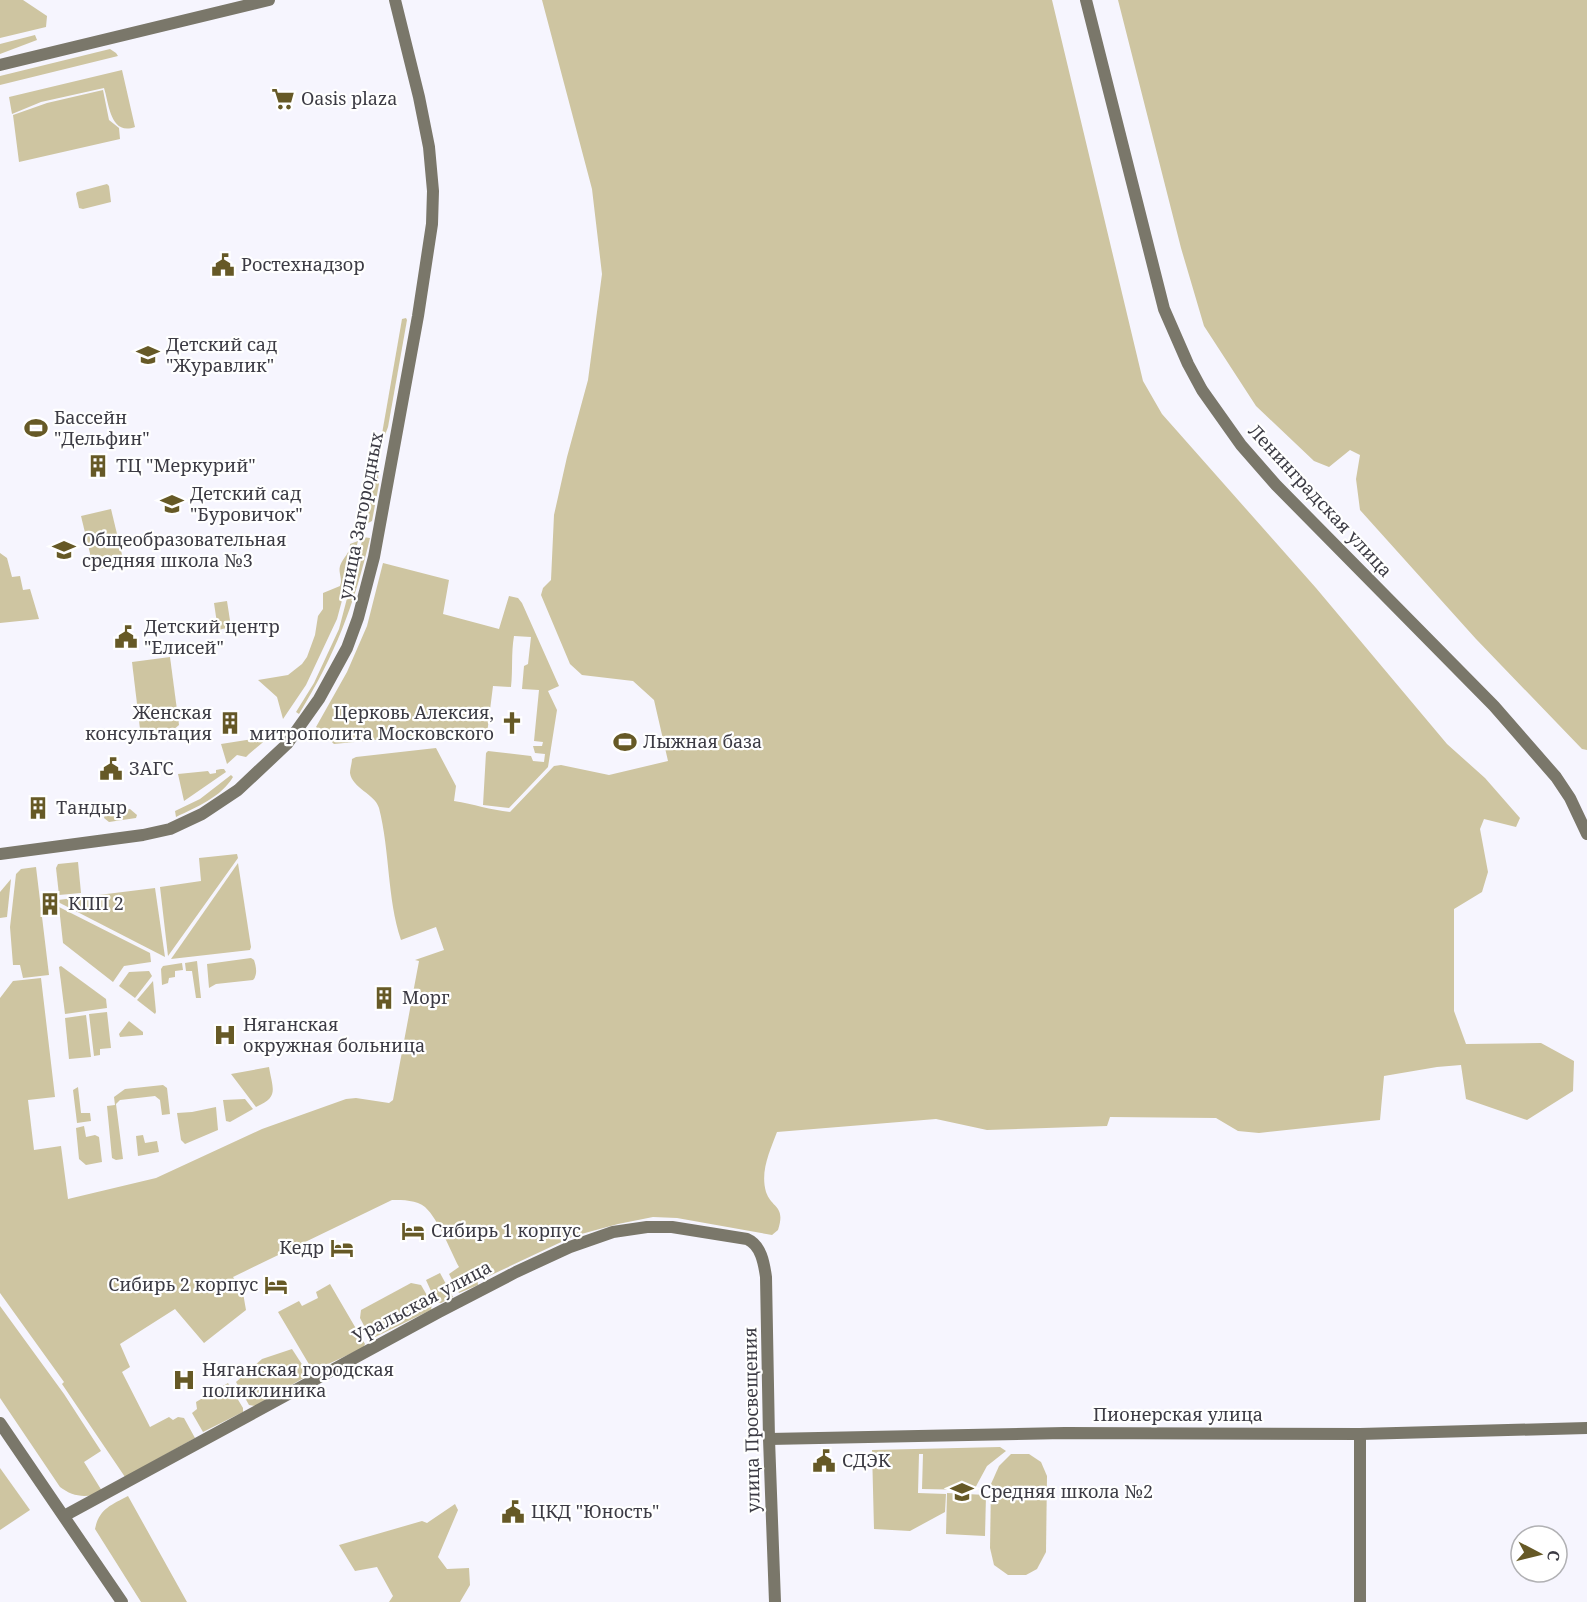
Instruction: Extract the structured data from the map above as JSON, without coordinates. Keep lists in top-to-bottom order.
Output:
{
  "streets": {
    "main road": [
      "Ленинградская улица",
      "улица Загородных",
      "Уральская улица",
      "Пионерская улица",
      "улица Просвещения"
    ]
  },
  "crossings": [
    ["Уральская улица", "улица Просвещения"],
    ["Пионерская улица", "улица Просвещения"]
  ],
  "places": {
    "supermarket": ["Oasis plaza"],
    "public building": [
      "Ростехнадзор",
      "Детский центр \"Елисей\"",
      "ЗАГС",
      "СДЭК",
      "ЦКД \"Юность\""
    ],
    "school or university": [
      "Детский сад \"Журавлик\"",
      "Детский сад \"Буровичок\"",
      "Общеобразовательная средняя школа №3",
      "Средняя школа №2"
    ],
    "sports": ["Бассейн \"Дельфин\"", "Лыжная база"],
    "building": [
      "ТЦ \"Меркурий\"",
      "Женская консультация",
      "Тандыр",
      "КПП 2",
      "Морг"
    ],
    "church": ["Церковь Алексия, митрополита Московского"],
    "hospital": ["Няганская окружная больница", "Няганская городская поликлиника"],
    "hotel": ["Сибирь 1 корпус", "Кедр", "Сибирь 2 корпус"]
  },
  "north": "right"
}
